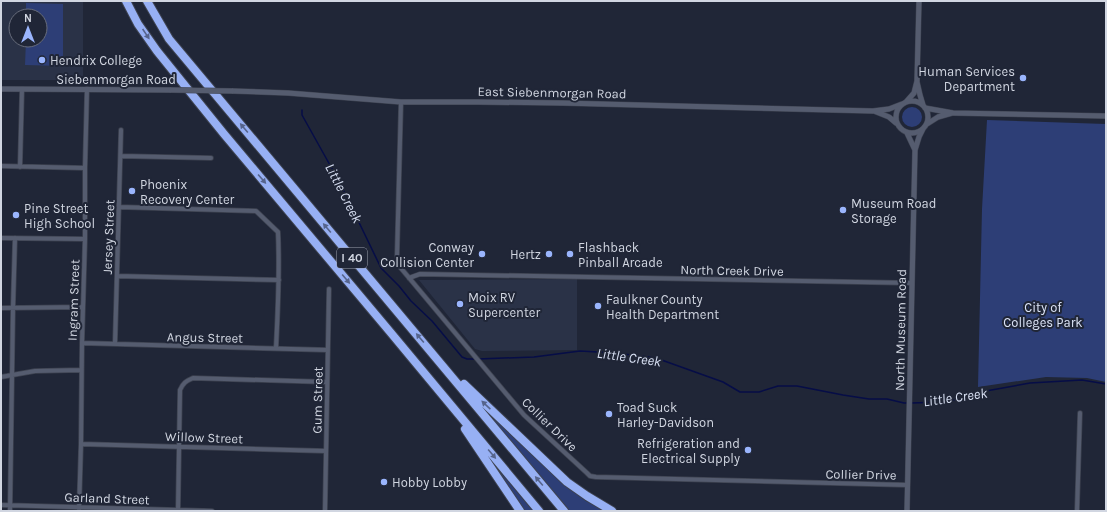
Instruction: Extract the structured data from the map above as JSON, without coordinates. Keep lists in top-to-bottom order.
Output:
{
  "streets": {
    "highway": ["I 40"],
    "street": [
      "Siebenmorgan Road",
      "East Siebenmorgan Road",
      "Jersey Street",
      "North Creek Drive",
      "Ingram Street",
      "North Museum Road",
      "Angus Street",
      "Gum Street",
      "Collier Drive",
      "Willow Street",
      "Garland Street"
    ]
  },
  "crossings": [
    ["Siebenmorgan Road", "East Siebenmorgan Road"],
    ["Siebenmorgan Road", "Ingram Street"],
    ["East Siebenmorgan Road", "North Museum Road"],
    ["East Siebenmorgan Road", "Collier Drive"],
    ["Jersey Street", "Angus Street"],
    ["North Creek Drive", "North Museum Road"],
    ["North Creek Drive", "Collier Drive"],
    ["Ingram Street", "Angus Street"],
    ["Ingram Street", "Willow Street"],
    ["Ingram Street", "Garland Street"],
    ["North Museum Road", "Collier Drive"],
    ["Angus Street", "Gum Street"],
    ["Gum Street", "Willow Street"]
  ],
  "water": ["Little Creek"],
  "parks": ["City of Colleges Park"],
  "places": [
    "Hendrix College",
    "Human Services Department",
    "Phoenix Recovery Center",
    "Museum Road Storage",
    "Pine Street High School",
    "Conway Collision Center",
    "Hertz",
    "Flashback Pinball Arcade",
    "Moix RV Supercenter",
    "Faulkner County Health Department",
    "Toad Suck Harley-Davidson",
    "Refrigeration and Electrical Supply",
    "Hobby Lobby"
  ],
  "north": "top"
}
